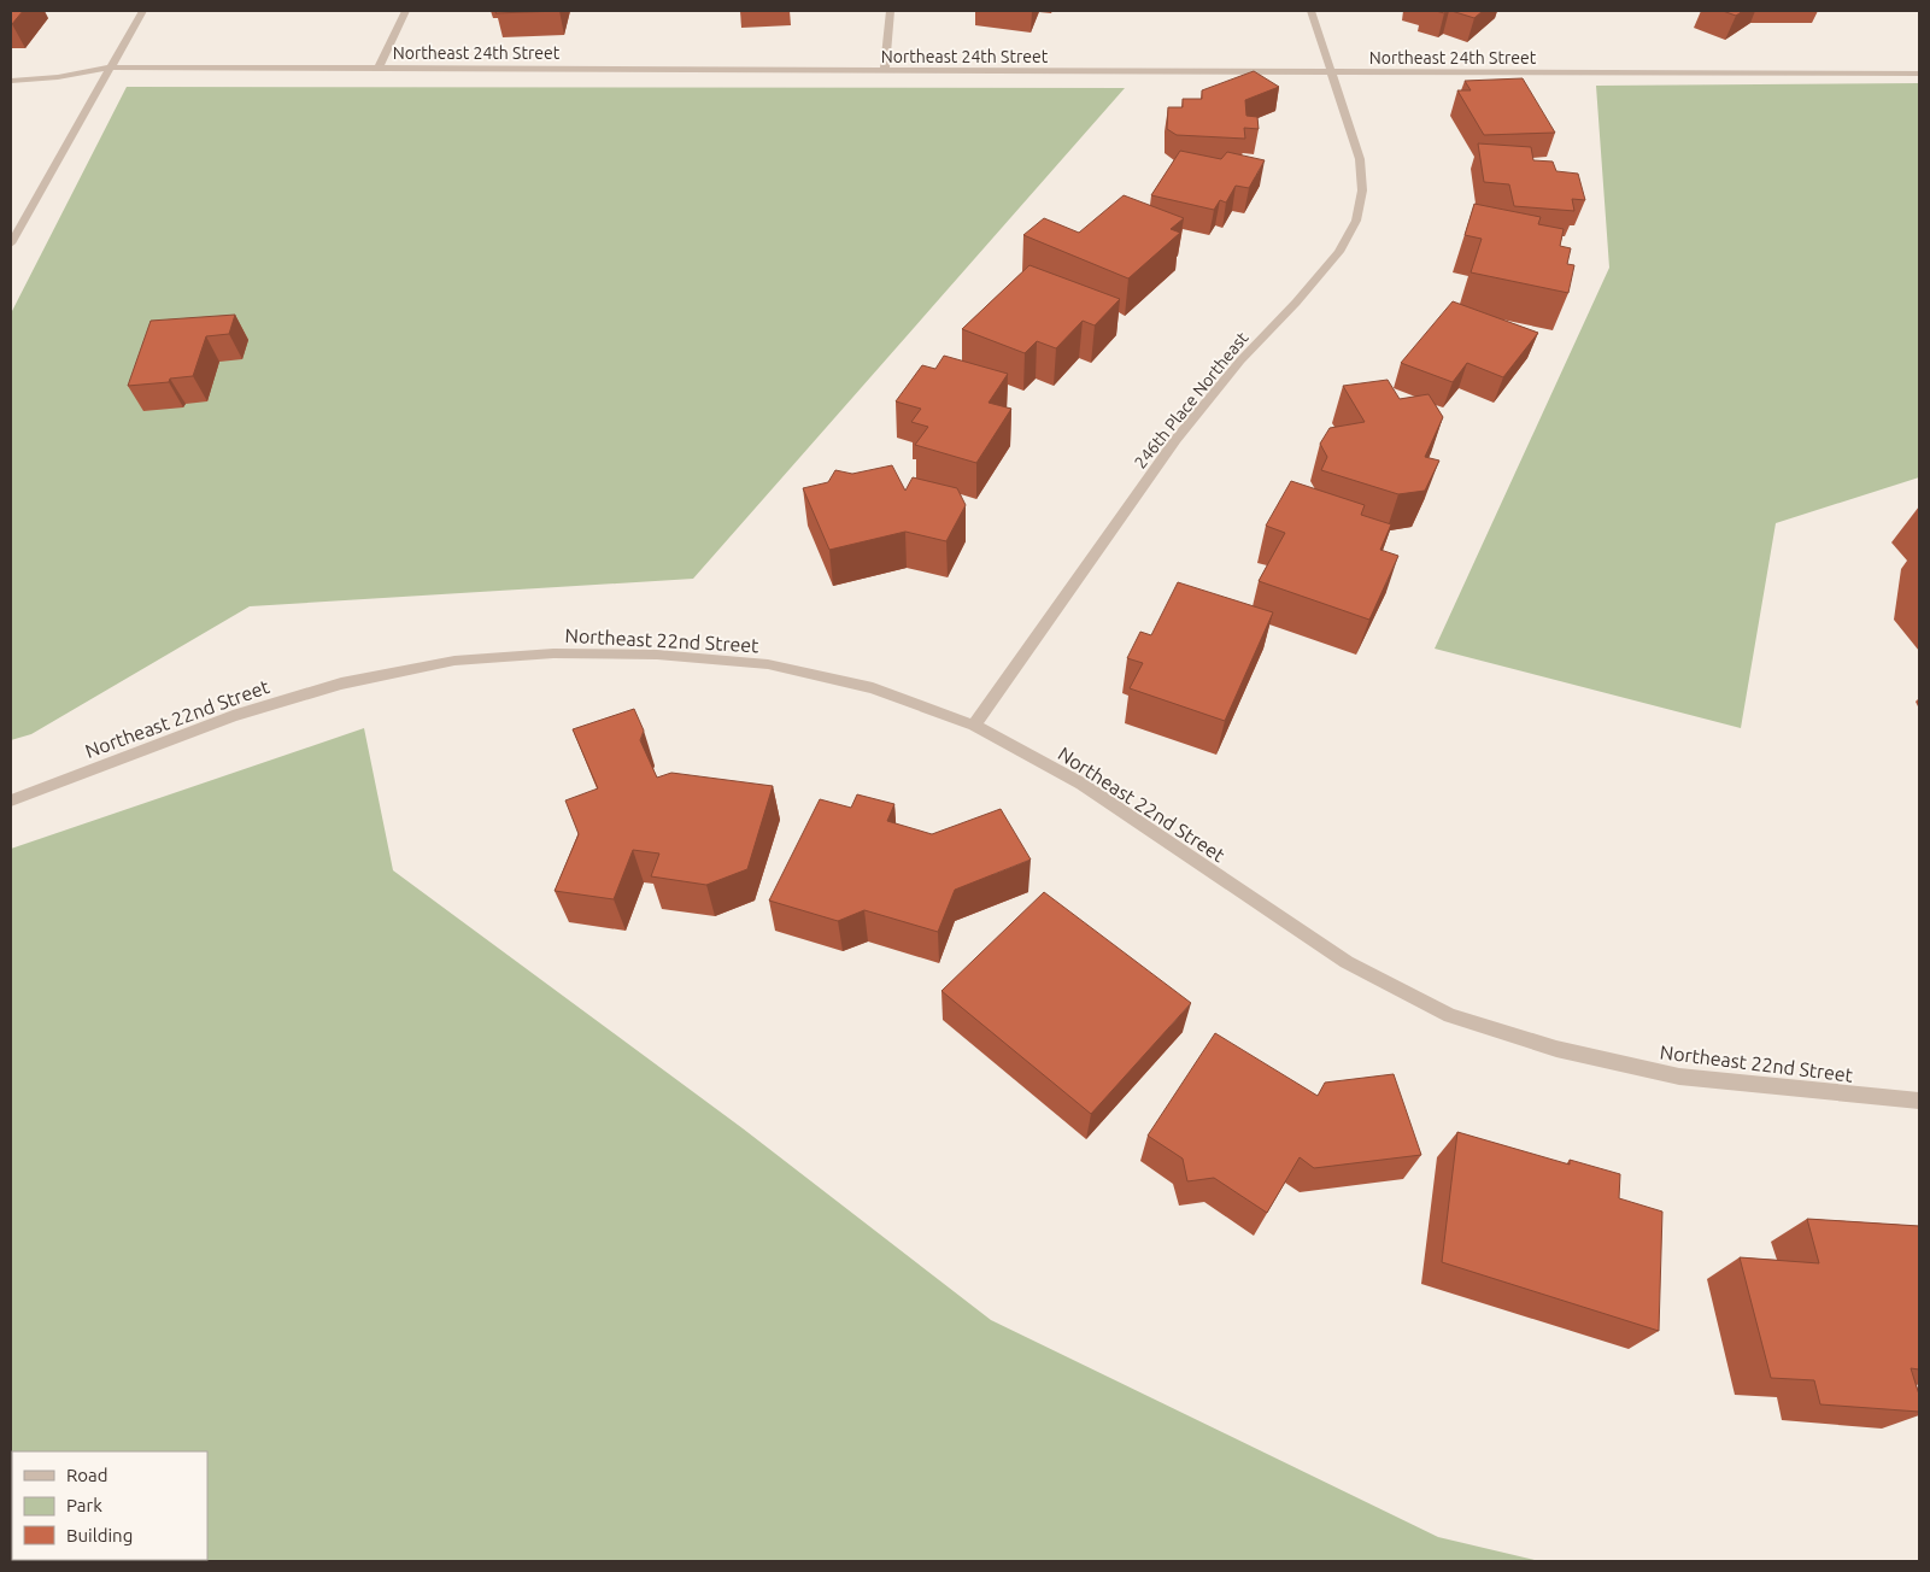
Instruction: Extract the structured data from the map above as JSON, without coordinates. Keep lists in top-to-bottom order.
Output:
{
  "streets": {
    "street": ["Northeast 24th Street", "246th Place Northeast", "Northeast 22nd Street"]
  },
  "crossings": [
    ["Northeast 24th Street", "246th Place Northeast"],
    ["246th Place Northeast", "Northeast 22nd Street"]
  ],
  "legend": ["Road", "Park", "Building"]
}
